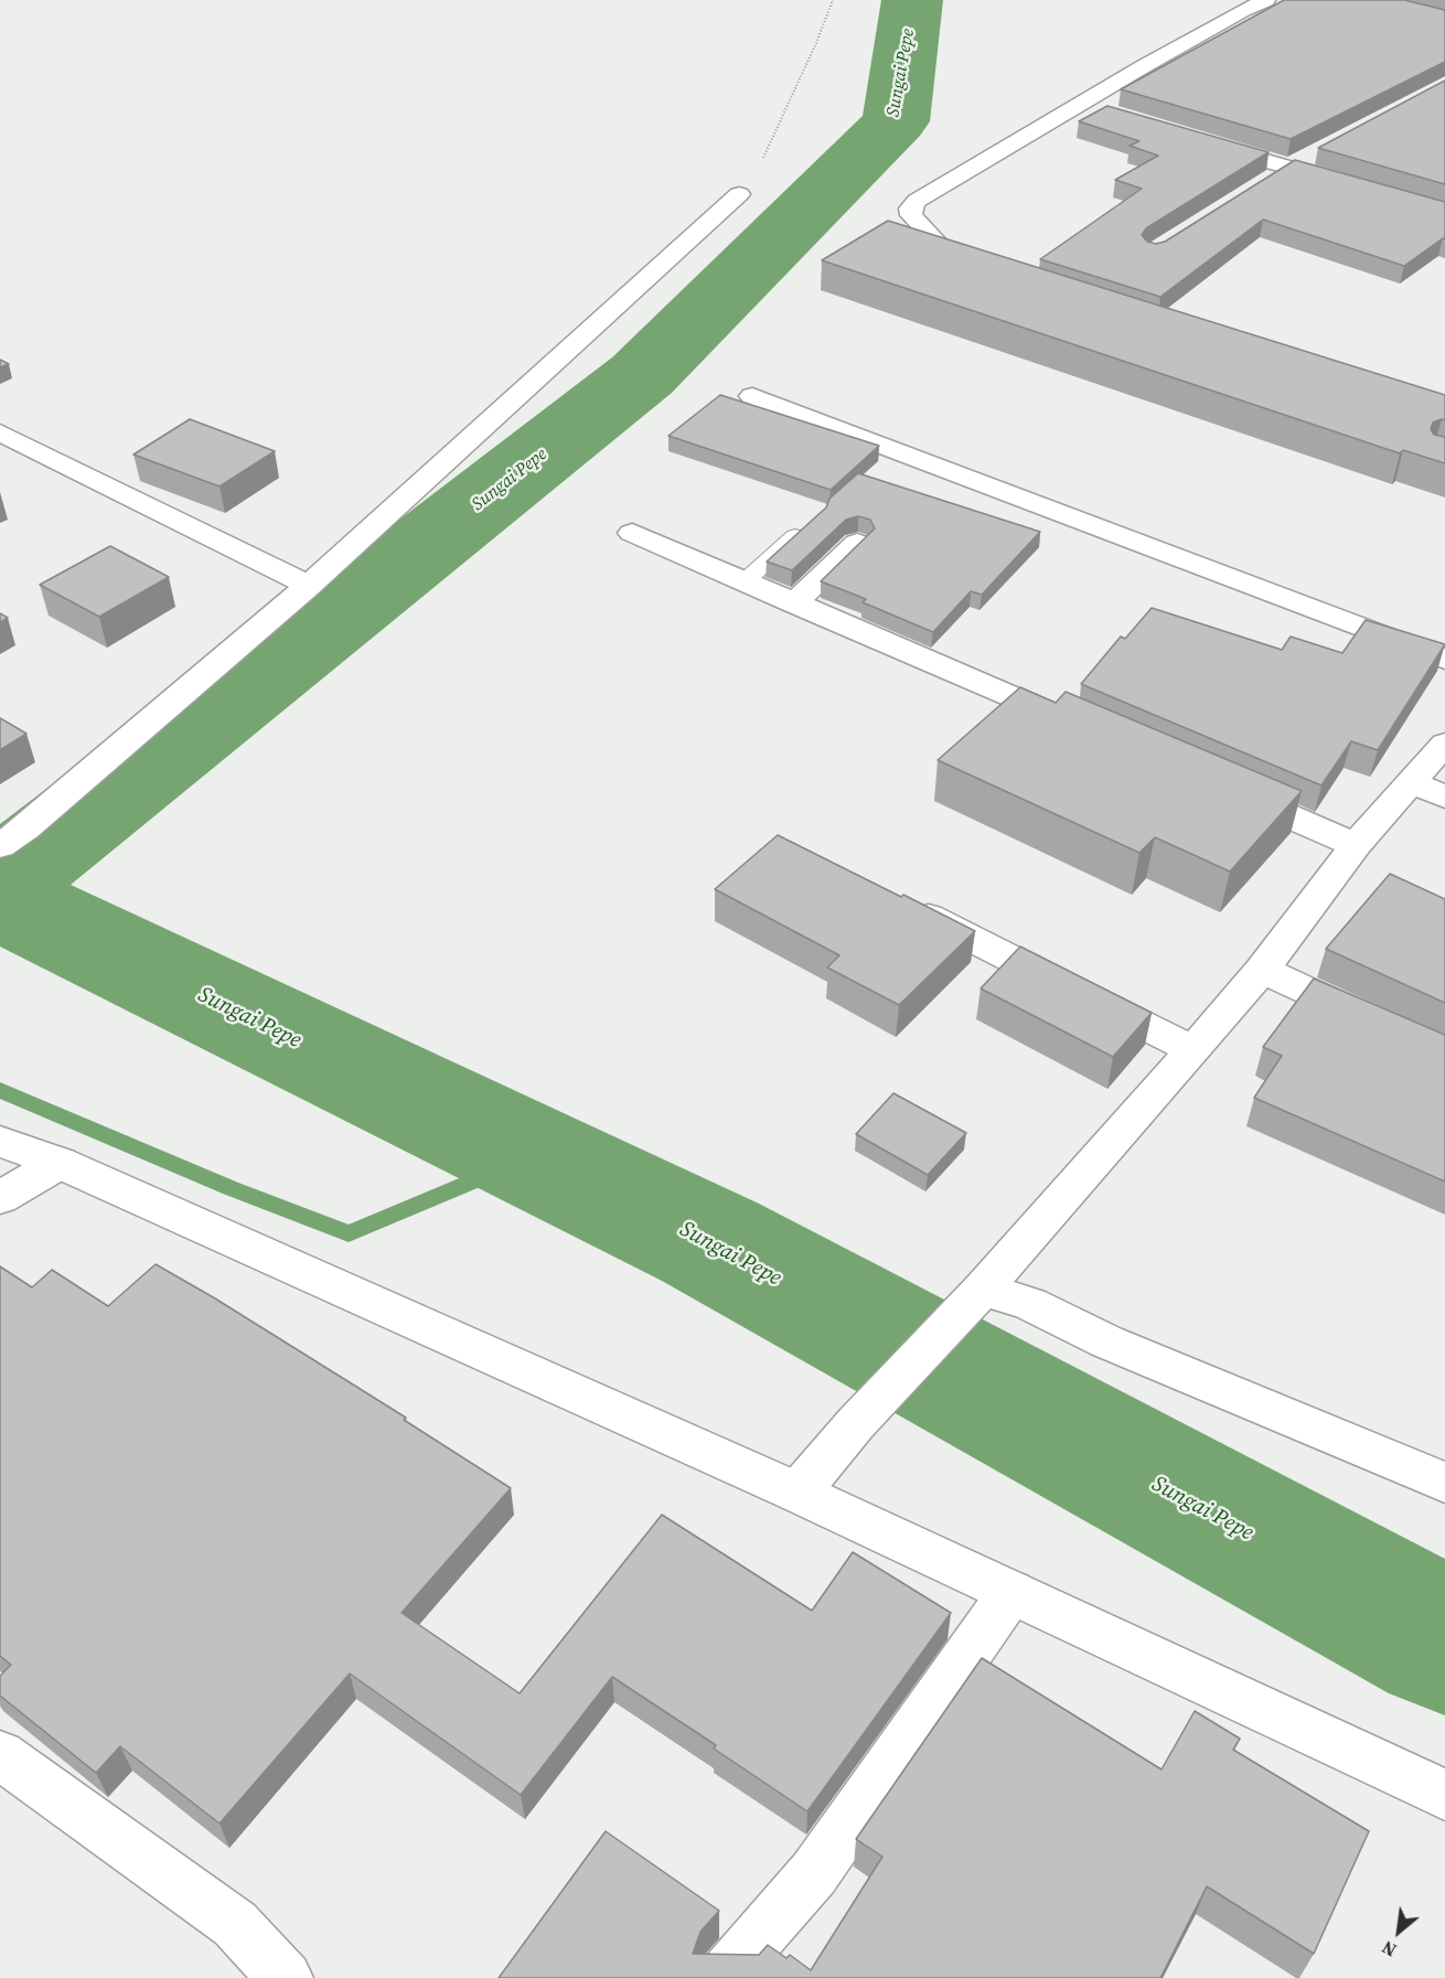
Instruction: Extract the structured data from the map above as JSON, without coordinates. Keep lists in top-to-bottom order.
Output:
{
  "water": ["Sungai Pepe"],
  "north": "bottom left"
}
